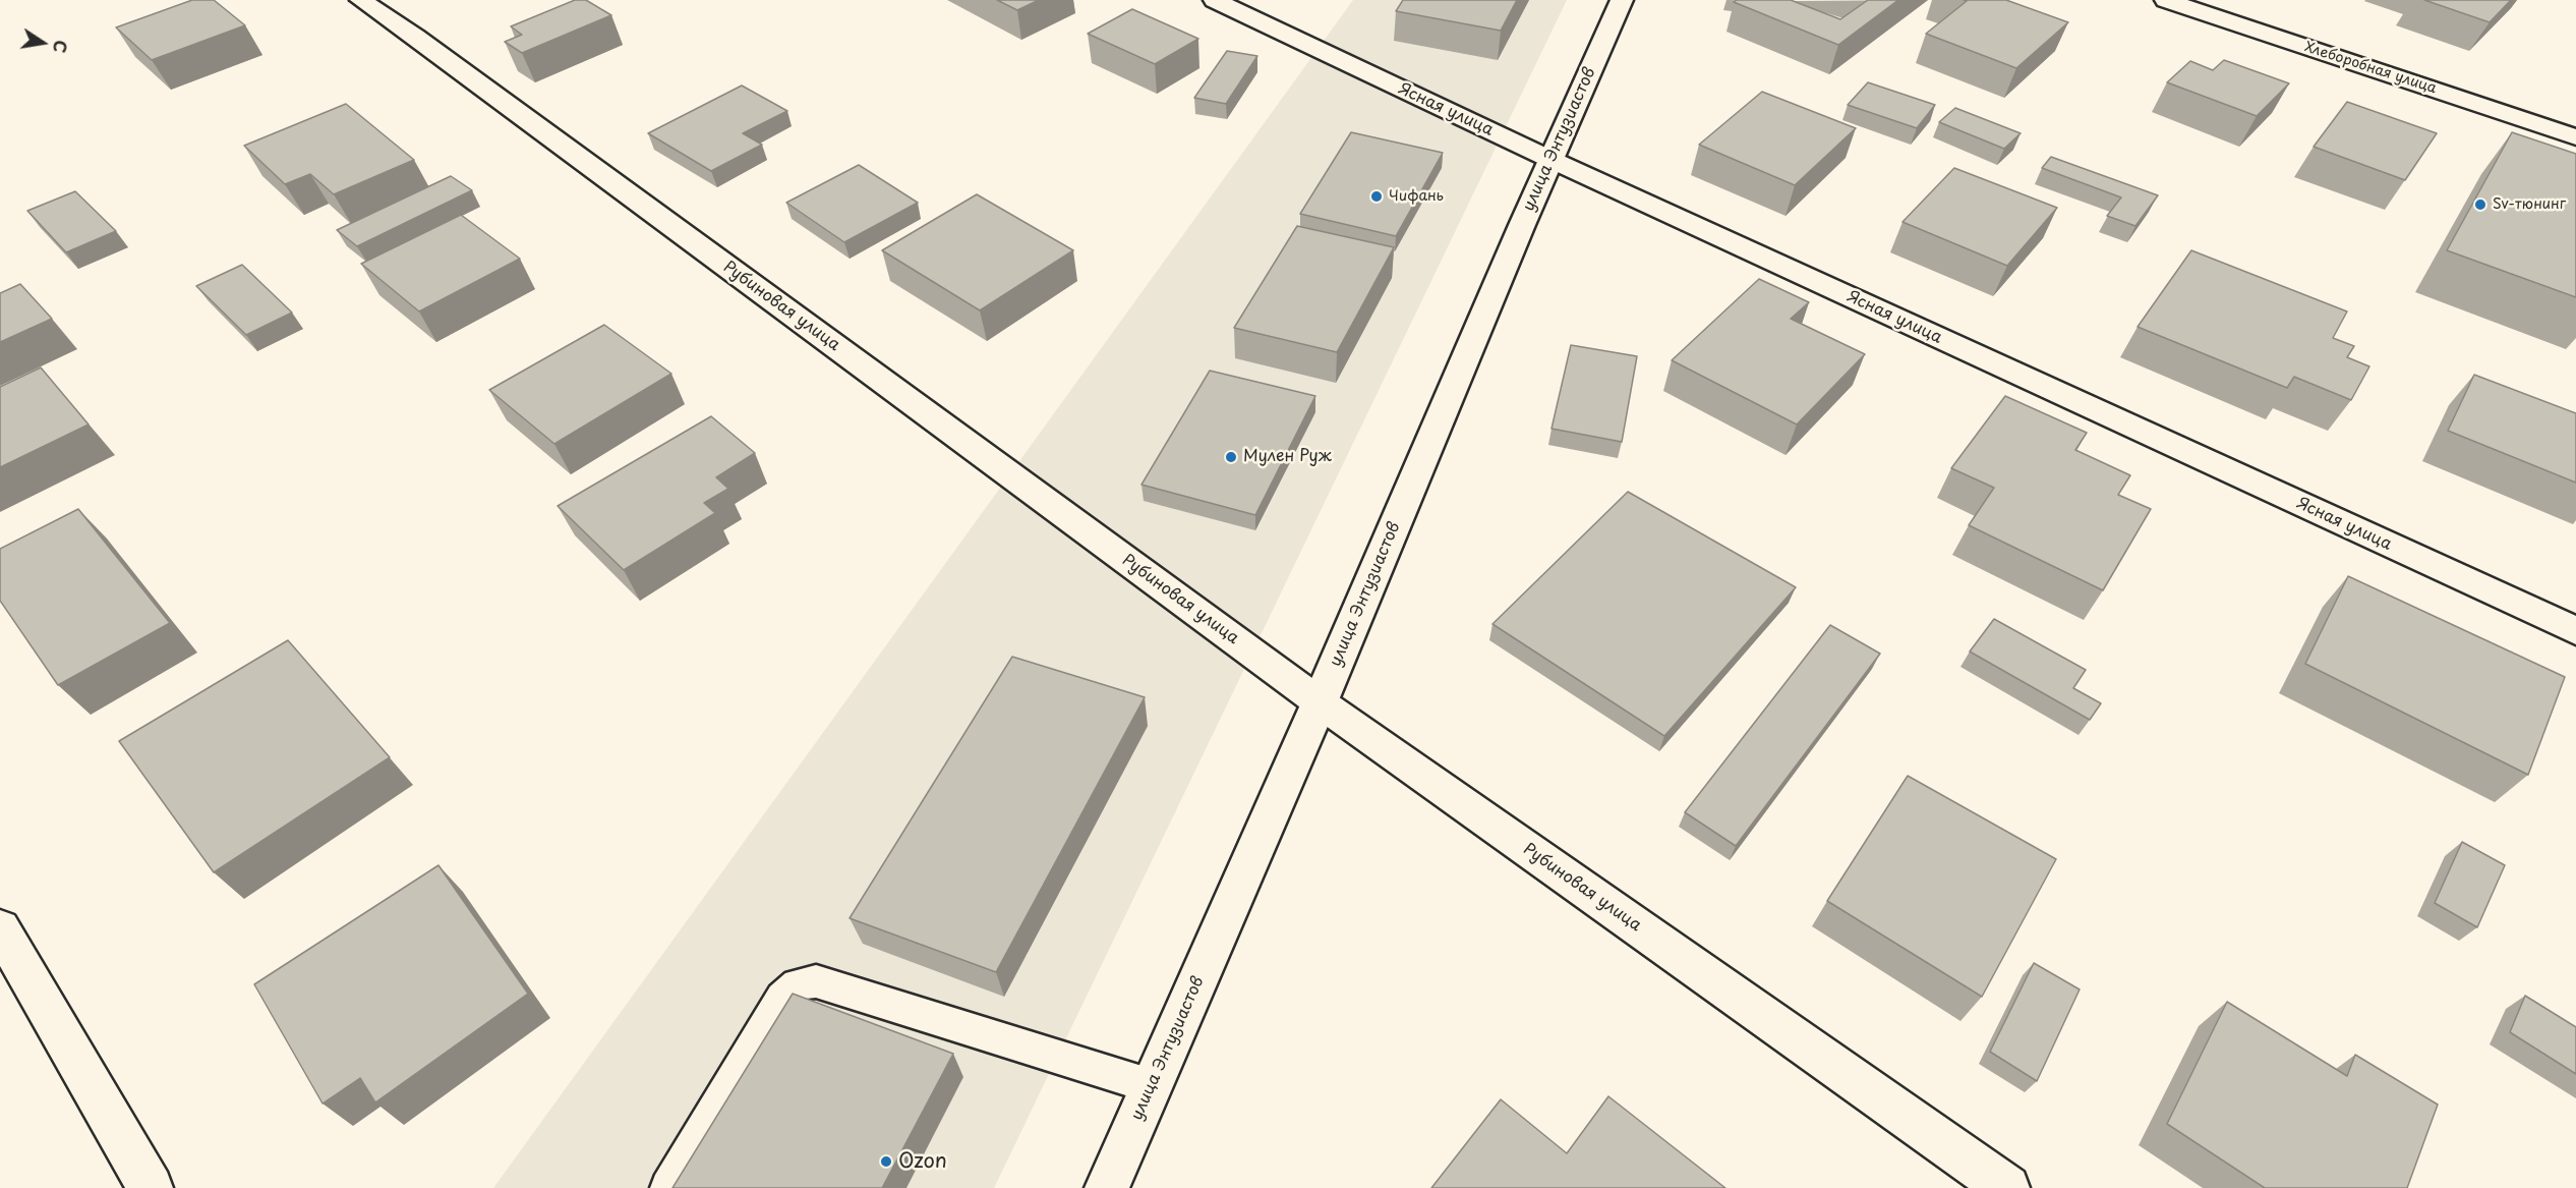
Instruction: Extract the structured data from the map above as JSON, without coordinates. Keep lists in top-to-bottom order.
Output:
{
  "streets": {
    "street": [
      "Хлеборобная улица",
      "Ясная улица",
      "улица Энтузиастов",
      "Рубиновая улица"
    ]
  },
  "crossings": [
    ["Ясная улица", "улица Энтузиастов"],
    ["улица Энтузиастов", "Рубиновая улица"]
  ],
  "places": [
    "Чифань",
    "Sv-тюнинг",
    "Мулен Руж",
    "Ozon"
  ],
  "north": "right"
}
